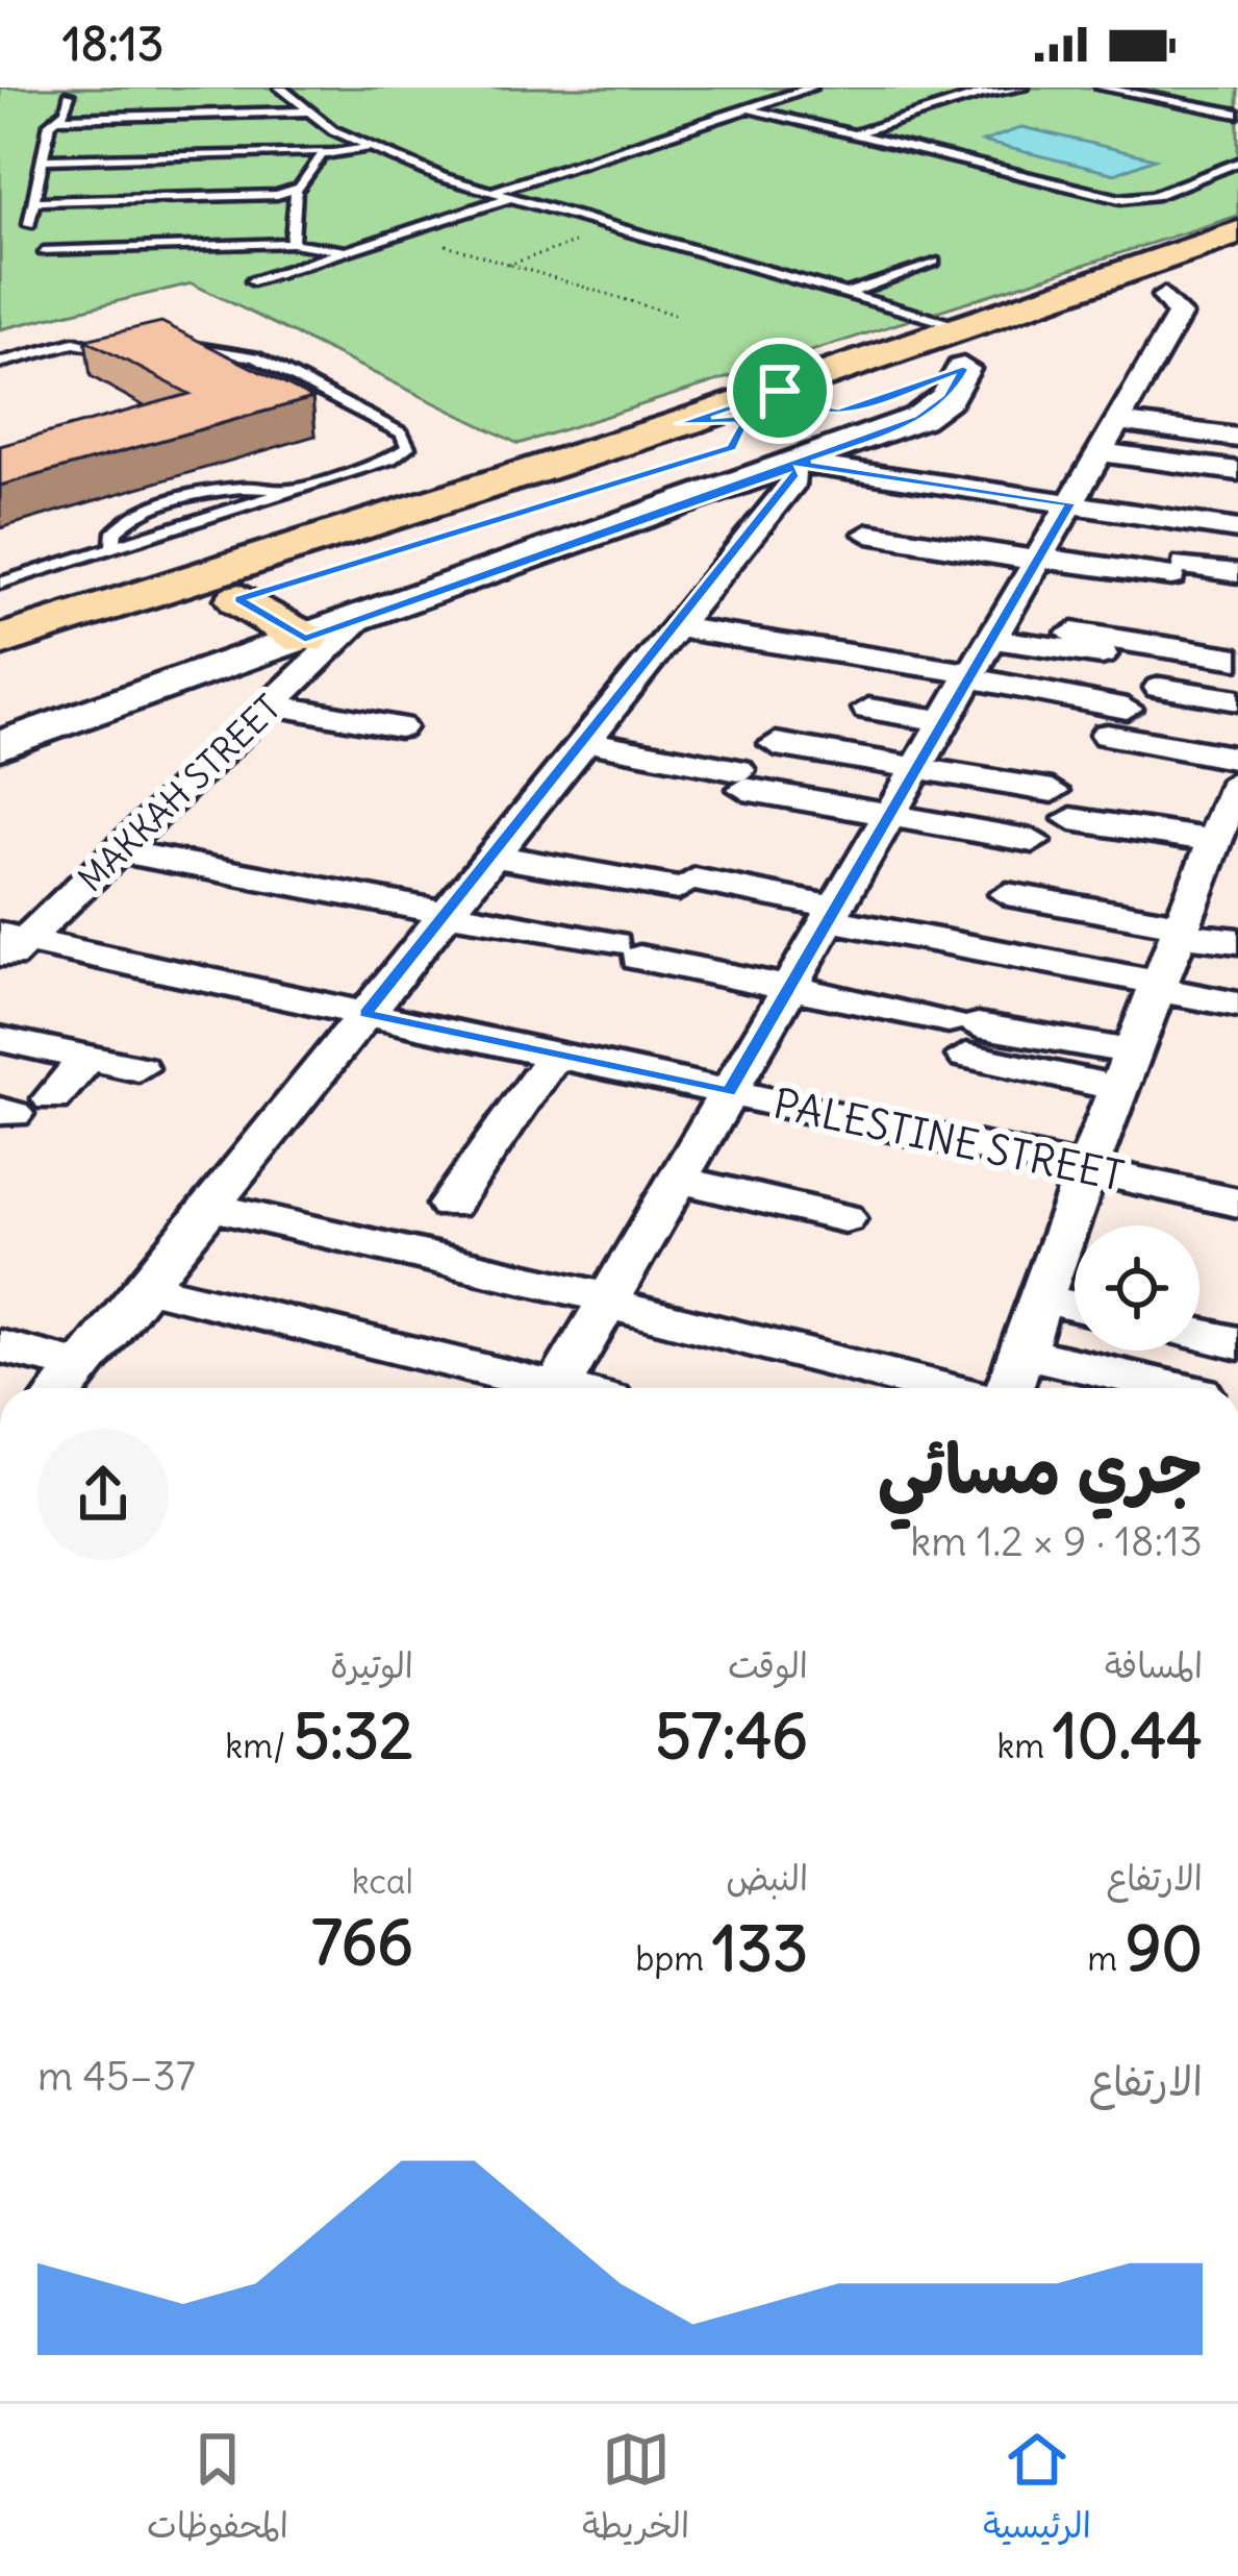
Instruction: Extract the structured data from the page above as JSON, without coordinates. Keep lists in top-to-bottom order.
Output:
{
  "streets": {
    "street": ["MAKKAH STREET", "PALESTINE STREET"]
  },
  "crossings": [
    ["MAKKAH STREET", "PALESTINE STREET"]
  ],
  "page": {
    "status": "18:13",
    "heading": ["جري مسائي", "18:13 · 9 × 1.2 km"],
    "stats": [
      ["المسافة", "10.44 km"],
      ["الوقت", "57:46"],
      ["الوتيرة", "5:32 /km"],
      ["الارتفاع", "90 m"],
      ["النبض", "133 bpm"],
      ["kcal", "766"]
    ],
    "chart": ["الارتفاع", "37–45 m"],
    "tabs": ["الرئيسية", "الخريطة", "المحفوظات"]
  }
}
